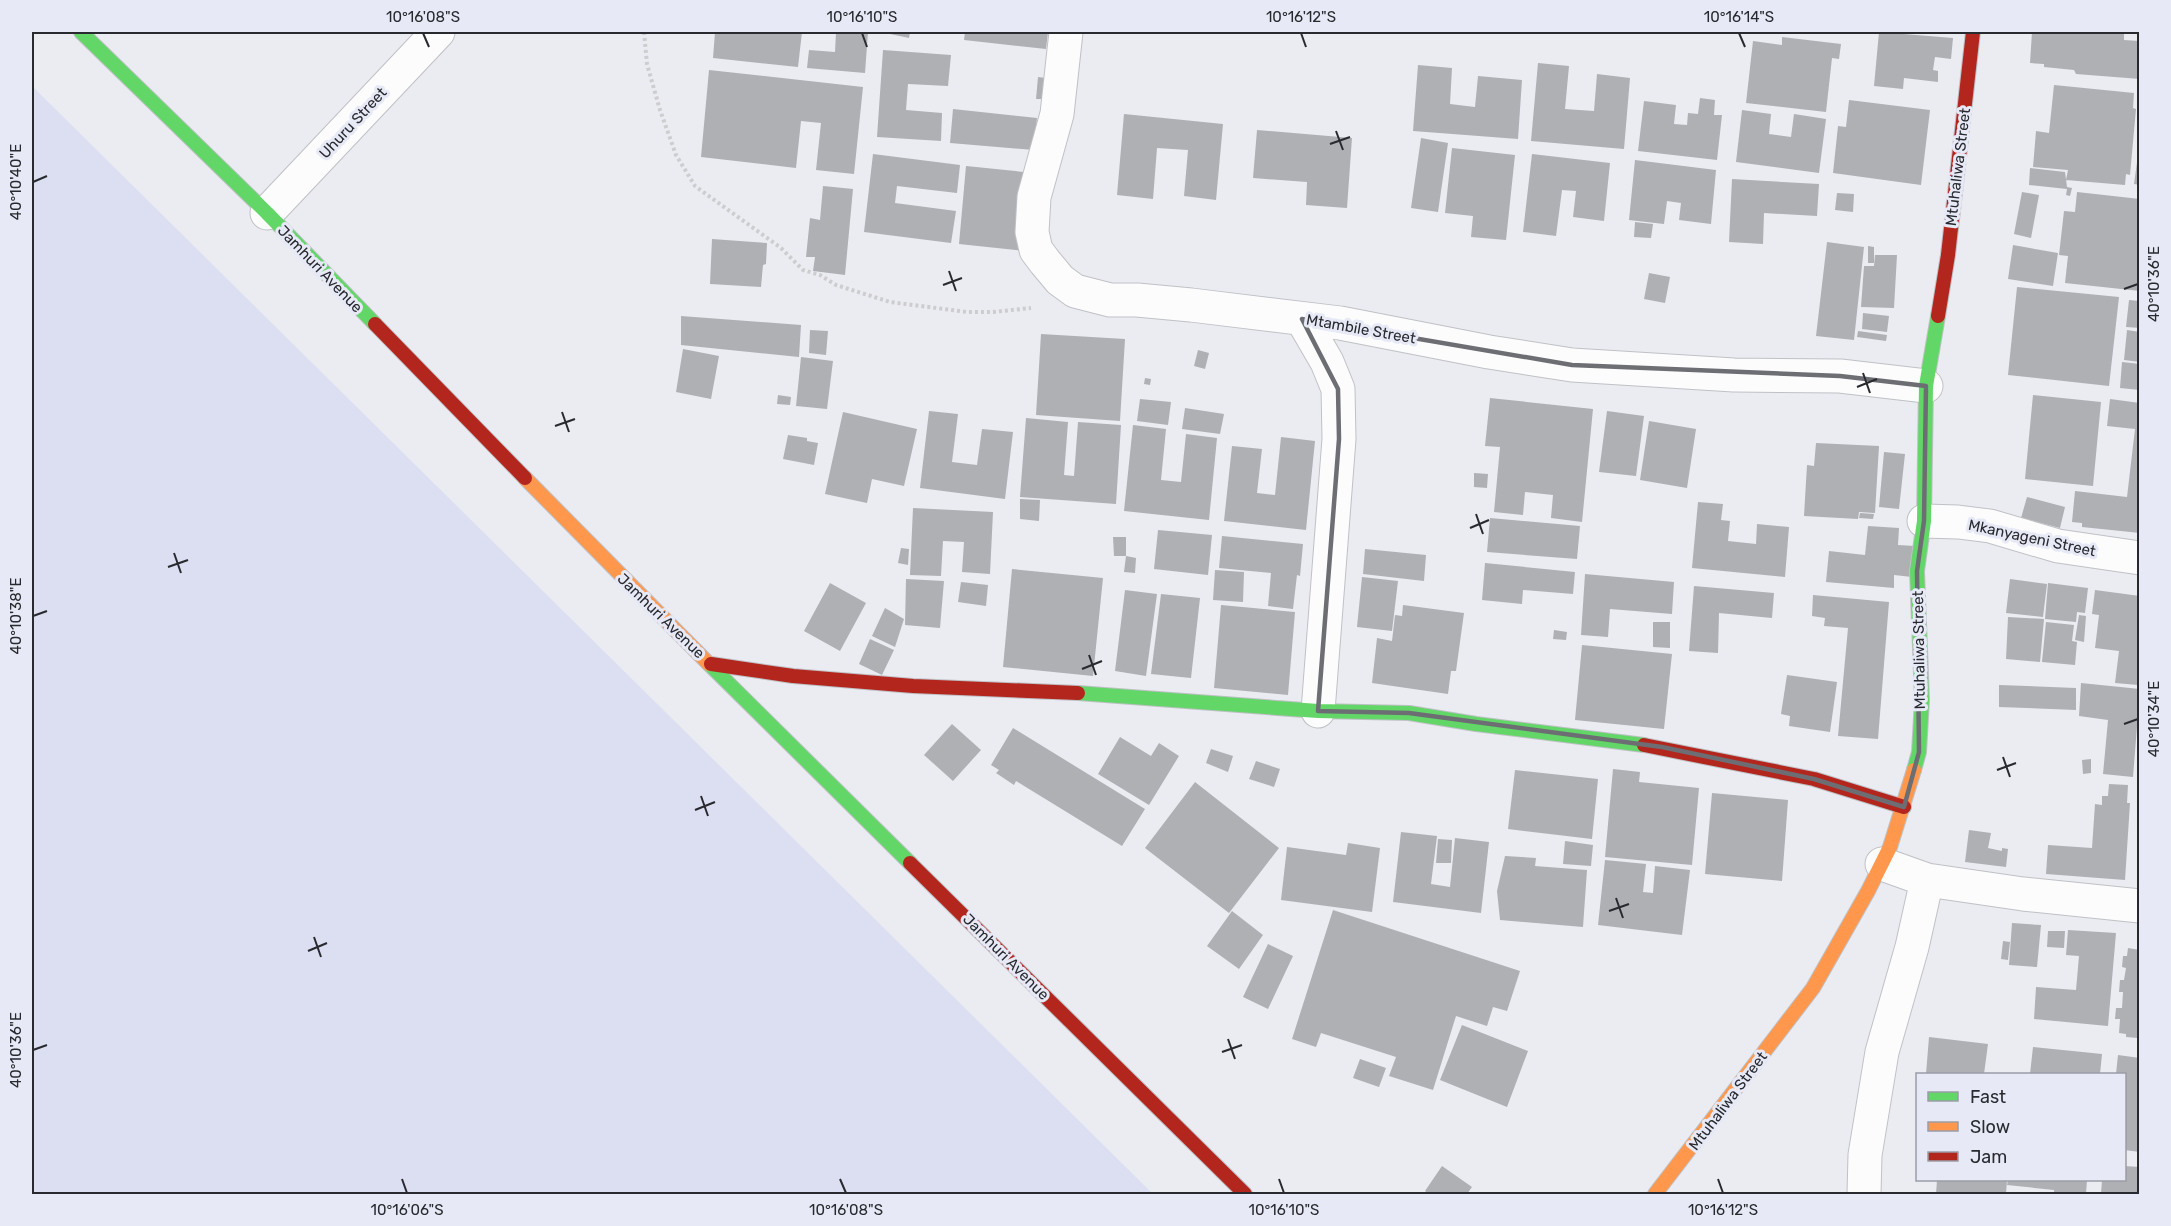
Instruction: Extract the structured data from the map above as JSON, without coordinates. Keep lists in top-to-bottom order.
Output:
{
  "streets": {
    "street": [
      "Uhuru Street",
      "Mtuhaliwa Street",
      "Jamhuri Avenue",
      "Mtambile Street",
      "Mkanyageni Street"
    ]
  },
  "crossings": [
    ["Uhuru Street", "Jamhuri Avenue"],
    ["Mtuhaliwa Street", "Mtambile Street"],
    ["Mtuhaliwa Street", "Mkanyageni Street"]
  ],
  "legend": ["Fast", "Slow", "Jam"],
  "coordinates": [
    "10°16'08\"S",
    "10°16'10\"S",
    "10°16'12\"S",
    "10°16'14\"S",
    "40°10'40\"E",
    "40°10'36\"E",
    "40°10'38\"E",
    "40°10'34\"E",
    "10°16'06\"S"
  ]
}
